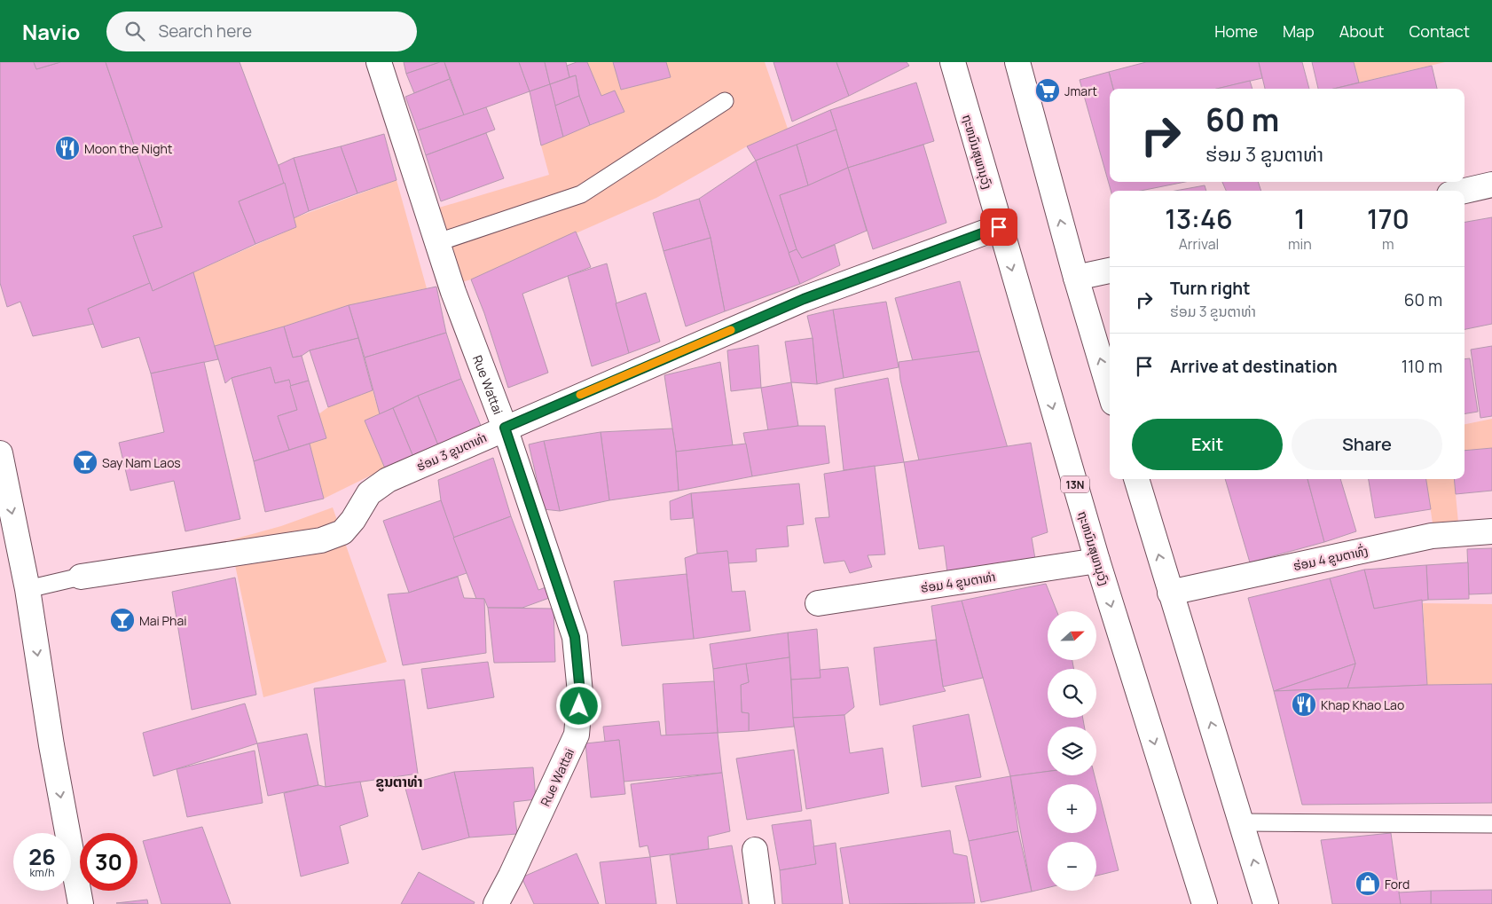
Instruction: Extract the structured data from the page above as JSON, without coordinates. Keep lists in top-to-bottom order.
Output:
{
  "streets": {
    "main road": [
      "ຖະຫນົນສຸພານຸວົງ",
      "Rue Wattai",
      "ຮ່ອມ 3 ຂູນຕາທ່າ",
      "13N",
      "ຮ່ອມ 4 ຂູນຕາທົ່ງ",
      "ຮ່ອມ 4 ຂູນຕາທ່າ"
    ]
  },
  "crossings": [
    ["ຖະຫນົນສຸພານຸວົງ", "ຮ່ອມ 3 ຂູນຕາທ່າ"],
    ["ຖະຫນົນສຸພານຸວົງ", "ຮ່ອມ 4 ຂູນຕາທ່າ"],
    ["Rue Wattai", "ຮ່ອມ 3 ຂູນຕາທ່າ"]
  ],
  "districts": ["ຂູນຕາທ່າ"],
  "places": {
    "supermarket": ["Jmart"],
    "restaurant": ["Moon the Night", "Khap Khao Lao"],
    "bar": ["Say Nam Laos", "Mai Phai"],
    "shop": ["Ford"]
  },
  "north": "right",
  "page": {
    "header": "Navio",
    "search": "Search here",
    "nav": [
      "Home",
      "Map",
      "About",
      "Contact"
    ],
    "turn": ["60 m", "ຮ່ອມ 3 ຂູນຕາທ່າ"],
    "eta": [
      "13:46",
      "Arrival",
      "1",
      "min",
      "170",
      "m"
    ],
    "list": [
      {
        "name": "Turn right",
        "note": "ຮ່ອມ 3 ຂູນຕາທ່າ",
        "value": "60 m"
      },
      {
        "name": "Arrive at destination",
        "value": "110 m"
      }
    ],
    "buttons": ["Exit", "Share"],
    "map_buttons": ["+", "−"],
    "speed": "26 km/h",
    "limit": "30"
  }
}
